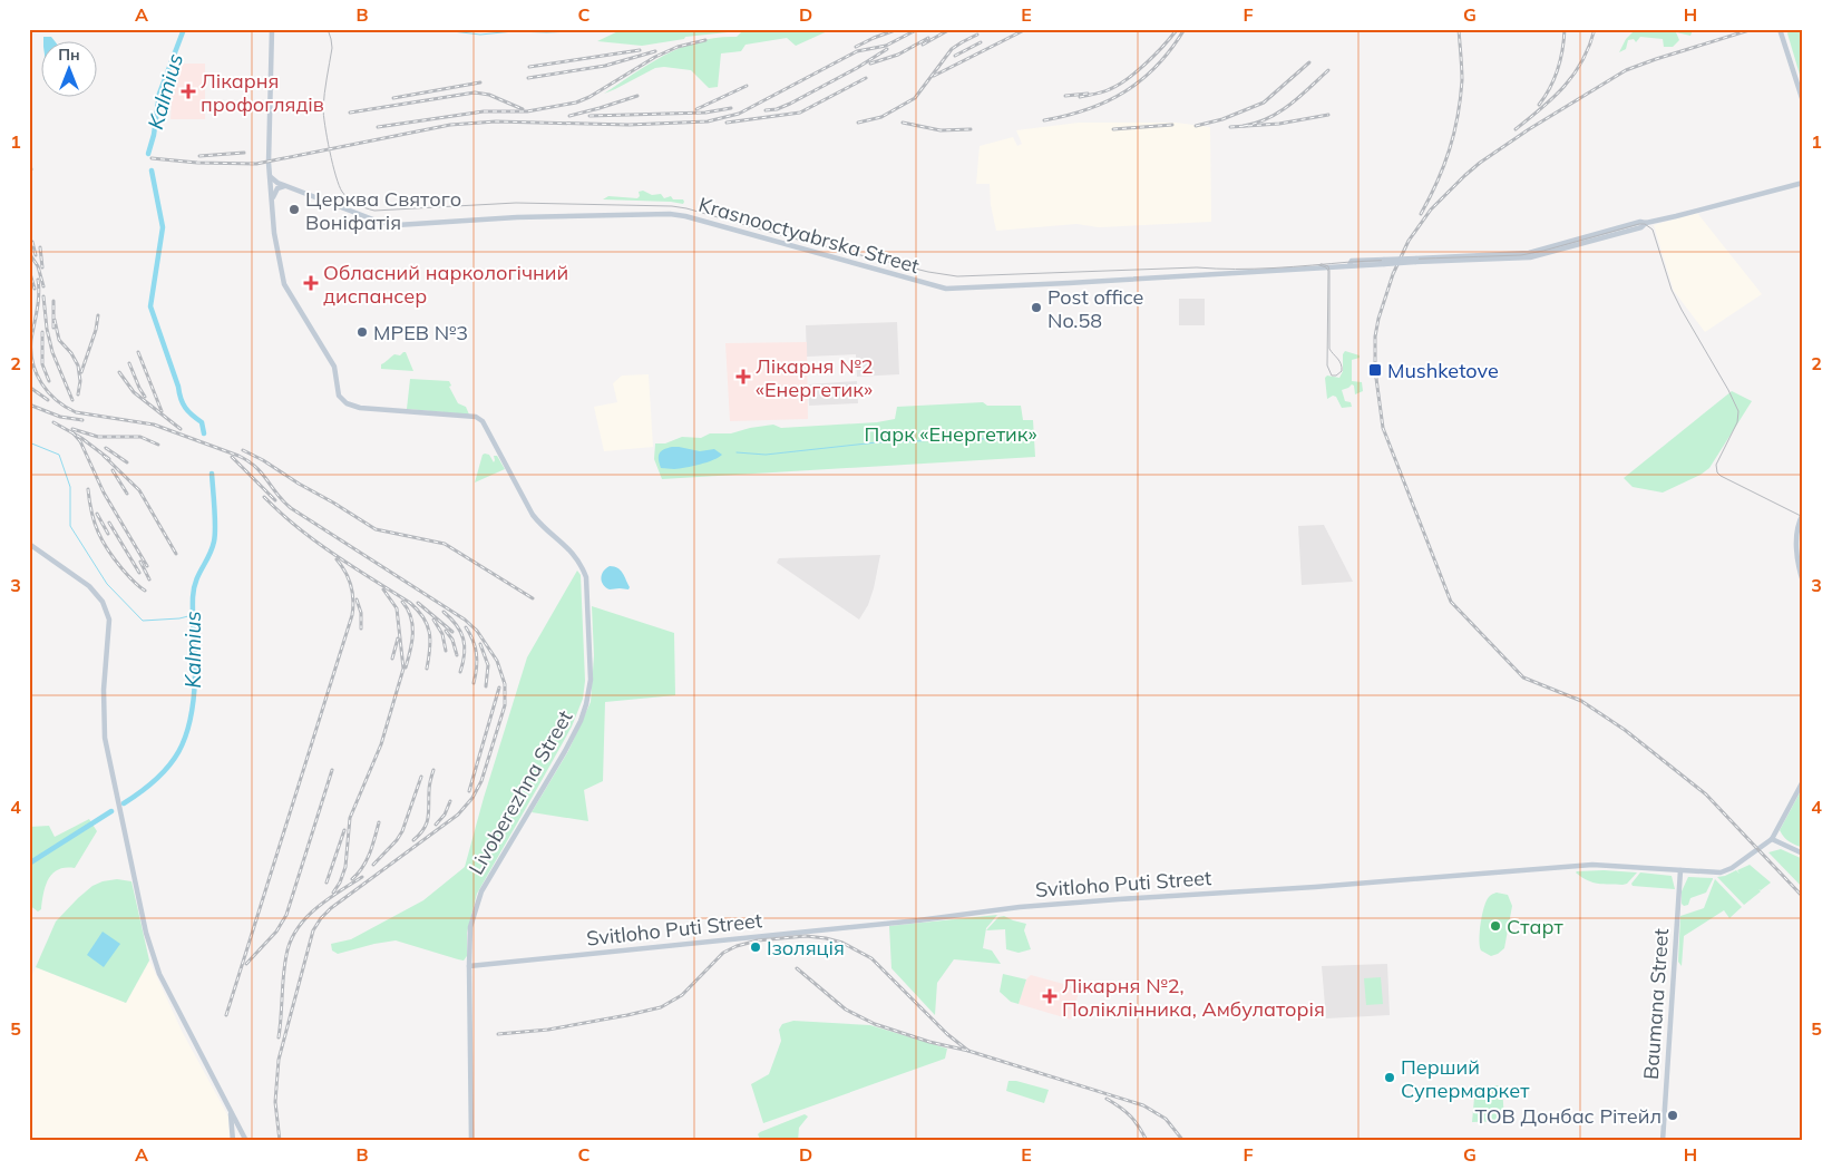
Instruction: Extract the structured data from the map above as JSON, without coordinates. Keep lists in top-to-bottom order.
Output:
{
  "streets": {
    "main road": [
      "Krasnooctyabrska Street",
      "Livoberezhna Street",
      "Svitloho Puti Street",
      "Baumana Street"
    ]
  },
  "crossings": [
    ["Krasnooctyabrska Street", "Livoberezhna Street"],
    ["Livoberezhna Street", "Svitloho Puti Street"],
    ["Svitloho Puti Street", "Baumana Street"]
  ],
  "water": ["Kalmius"],
  "parks": ["Парк «Енергетик»"],
  "places": {
    "health": [
      "Лікарня профоглядів",
      "Обласний наркологічний диспансер",
      "Лікарня №2 «Енергетик»",
      "Лікарня №2, Поліклінника, Амбулаторія"
    ],
    "other": [
      "Церква Святого Воніфатія",
      "Post office No.58",
      "МРЕВ №3",
      "Старт",
      "Ізоляція",
      "Перший Супермаркет",
      "ТОВ Донбас Рітейл"
    ],
    "transit": ["Mushketove"]
  },
  "north": "top",
  "grid": {
    "columns": [
      "A",
      "B",
      "C",
      "D",
      "E",
      "F",
      "G",
      "H"
    ],
    "rows": [
      "1",
      "2",
      "3",
      "4",
      "5"
    ]
  }
}
